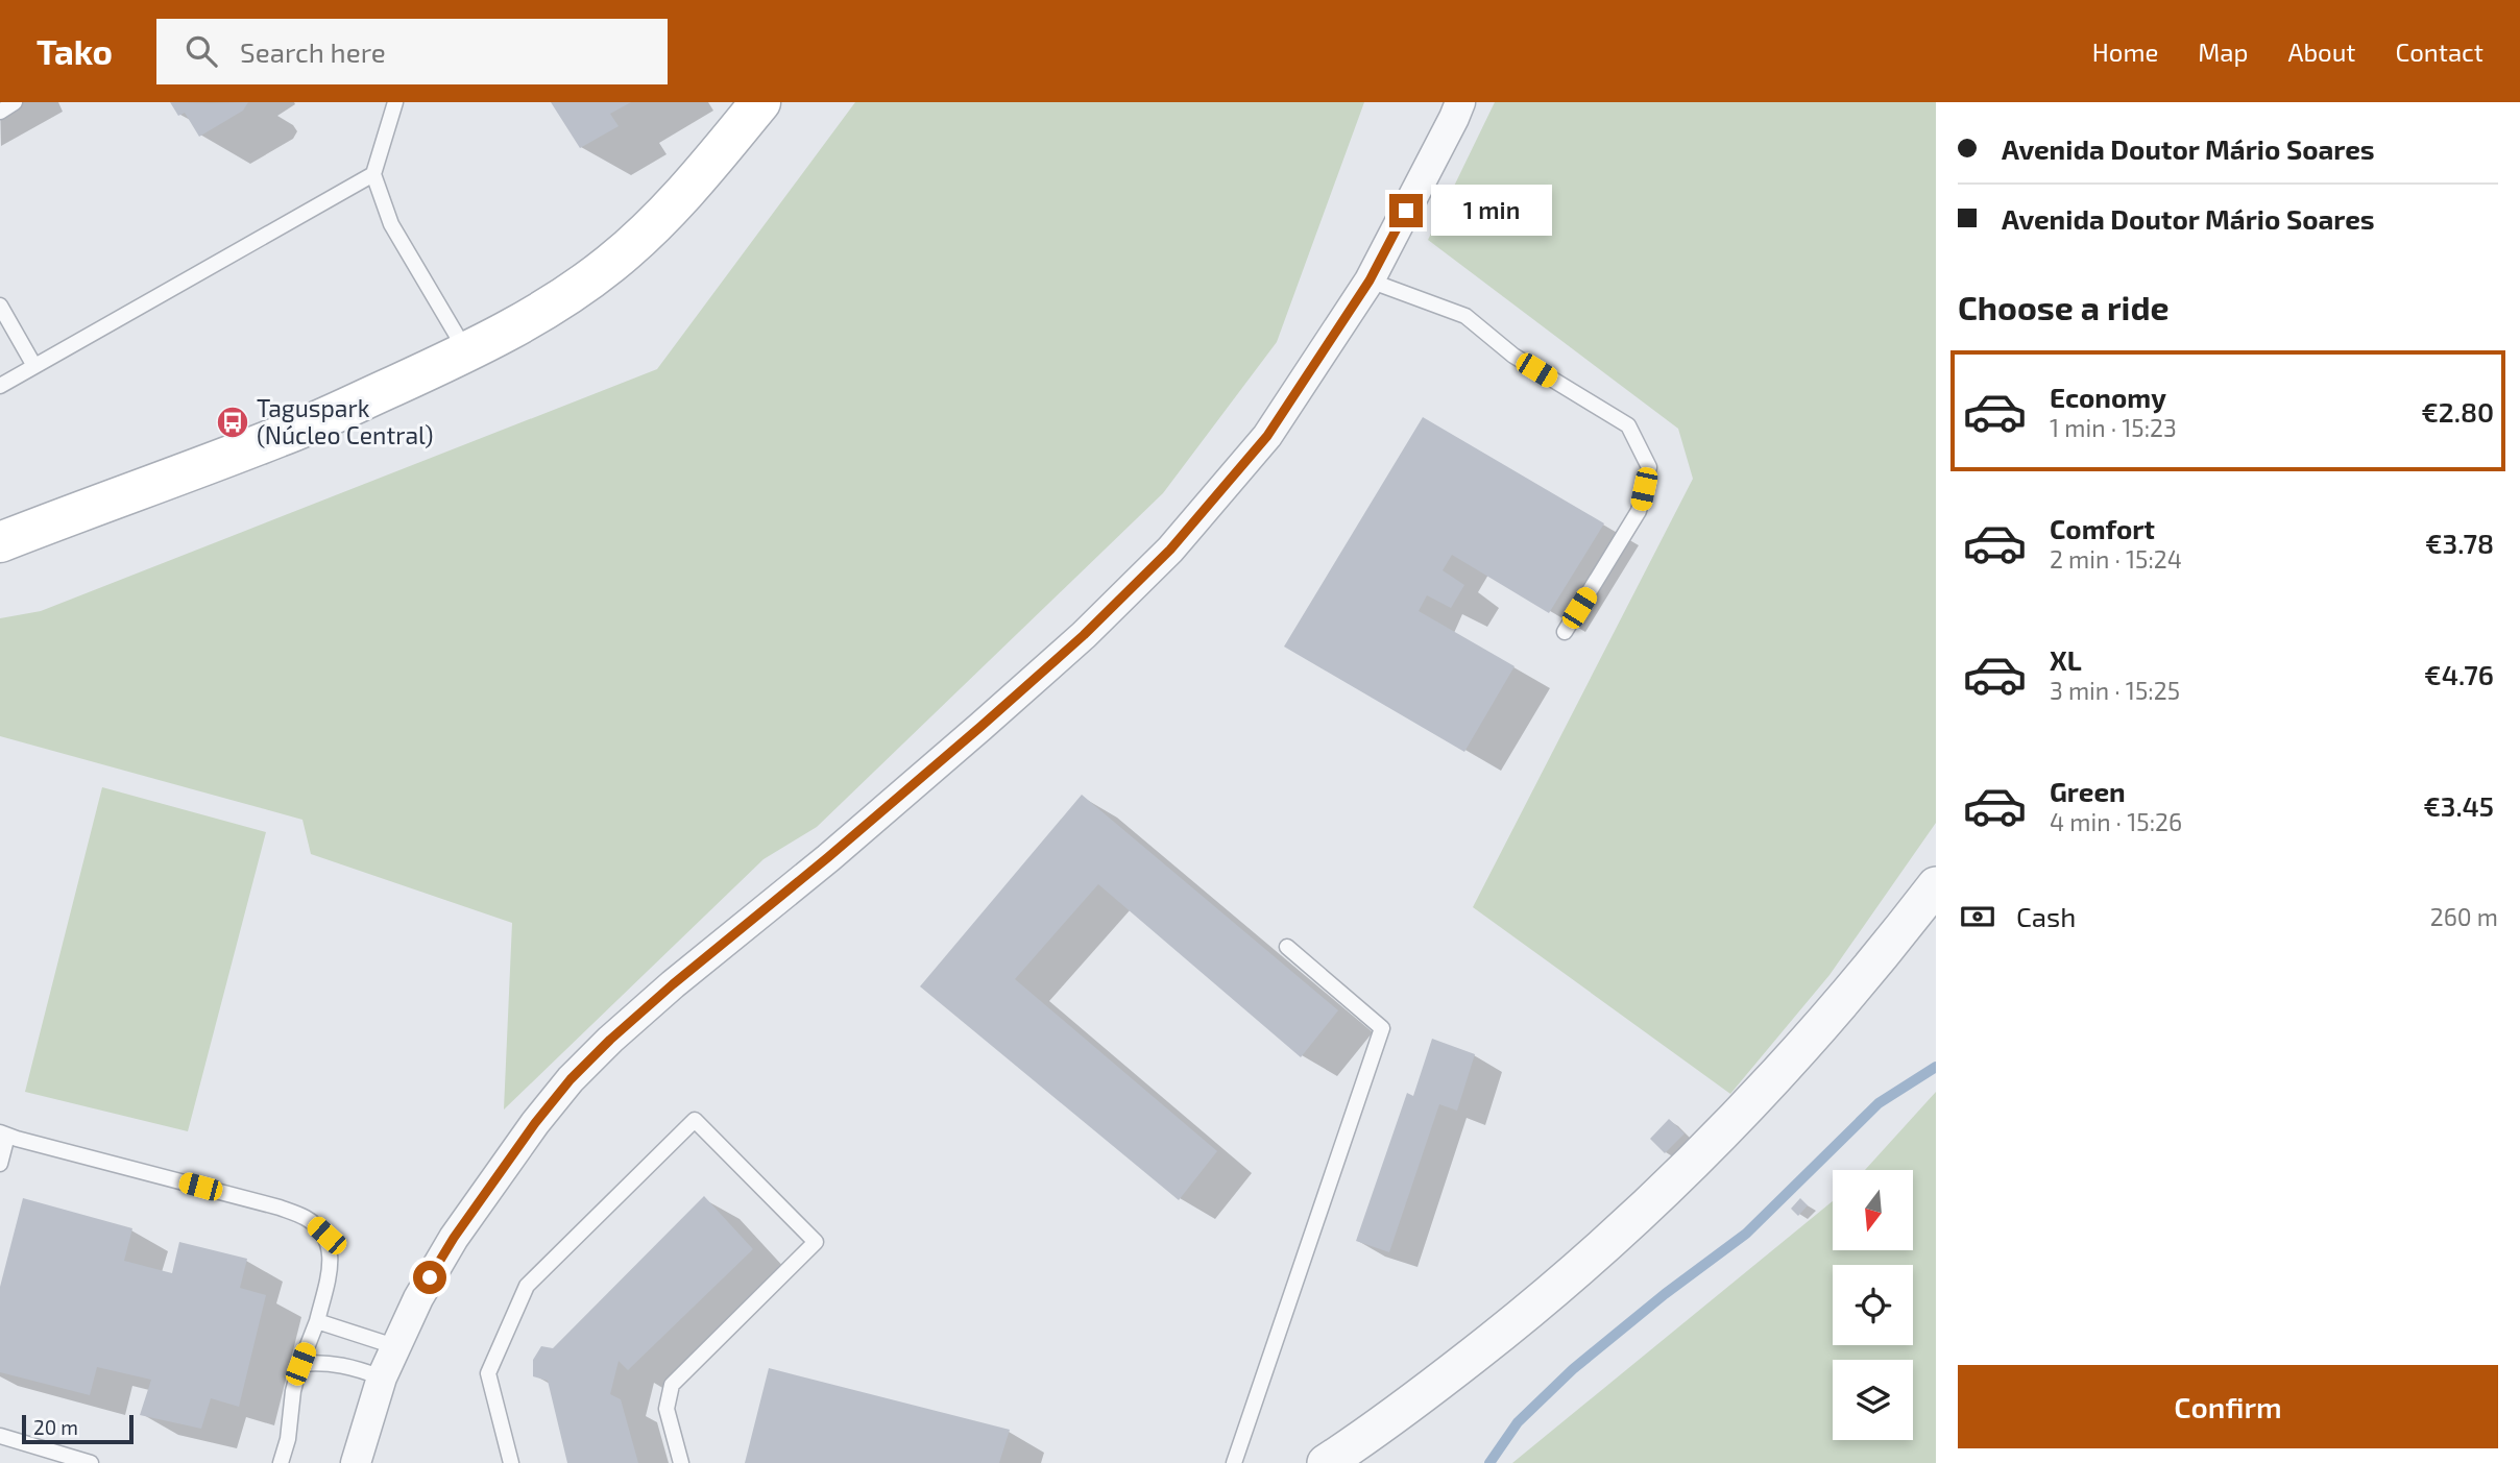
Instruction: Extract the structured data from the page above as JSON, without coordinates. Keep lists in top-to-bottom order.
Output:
{
  "places": {
    "bus stop": ["Taguspark (Núcleo Central)"]
  },
  "scale_bar": "20 m",
  "north": "bottom",
  "page": {
    "header": "Tako",
    "search": "Search here",
    "nav": [
      "Home",
      "Map",
      "About",
      "Contact"
    ],
    "banner": ["Avenida Doutor Mário Soares", "Avenida Doutor Mário Soares"],
    "bubble": "1 min",
    "heading": "Choose a ride",
    "list": [
      {
        "name": "Economy",
        "note": "1 min · 15:23",
        "value": "€2.80"
      },
      {
        "name": "Comfort",
        "note": "2 min · 15:24",
        "value": "€3.78"
      },
      {
        "name": "XL",
        "note": "3 min · 15:25",
        "value": "€4.76"
      },
      {
        "name": "Green",
        "note": "4 min · 15:26",
        "value": "€3.45"
      }
    ],
    "pay": ["Cash", "260 m"],
    "buttons": "Confirm",
    "scale": "20 m"
  }
}
